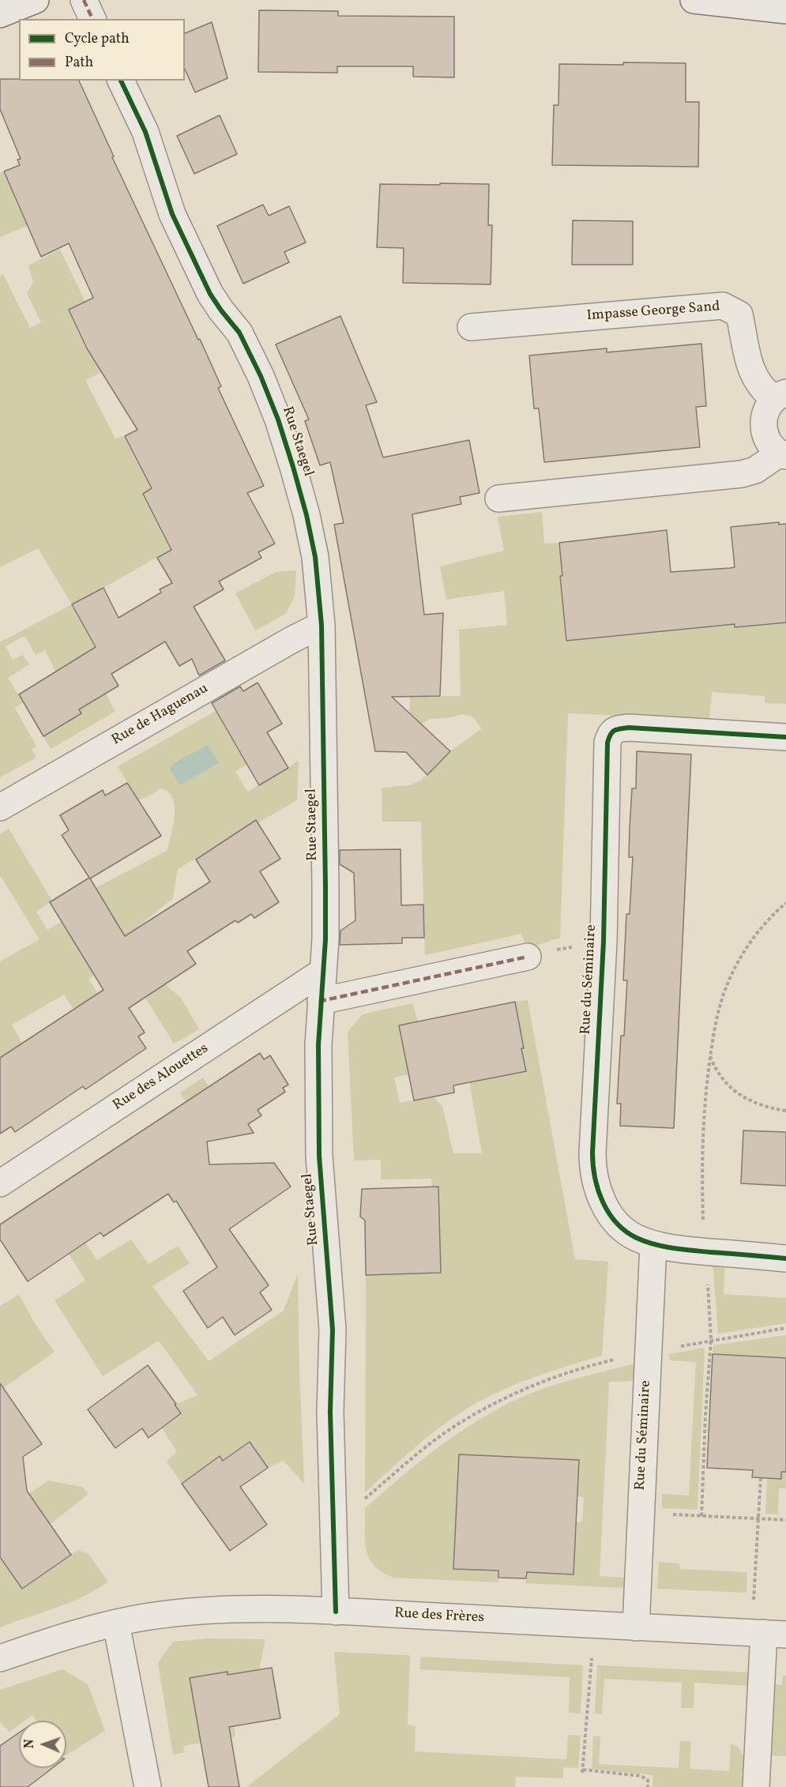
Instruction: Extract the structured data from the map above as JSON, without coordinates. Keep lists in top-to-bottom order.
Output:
{
  "streets": {
    "street": [
      "Impasse George Sand",
      "Rue Staegel",
      "Rue de Haguenau",
      "Rue du Séminaire",
      "Rue des Alouettes",
      "Rue des Frères"
    ]
  },
  "crossings": [
    ["Rue Staegel", "Rue de Haguenau"],
    ["Rue Staegel", "Rue des Alouettes"],
    ["Rue Staegel", "Rue des Frères"],
    ["Rue du Séminaire", "Rue des Frères"]
  ],
  "legend": ["Cycle path", "Path"],
  "north": "left"
}
